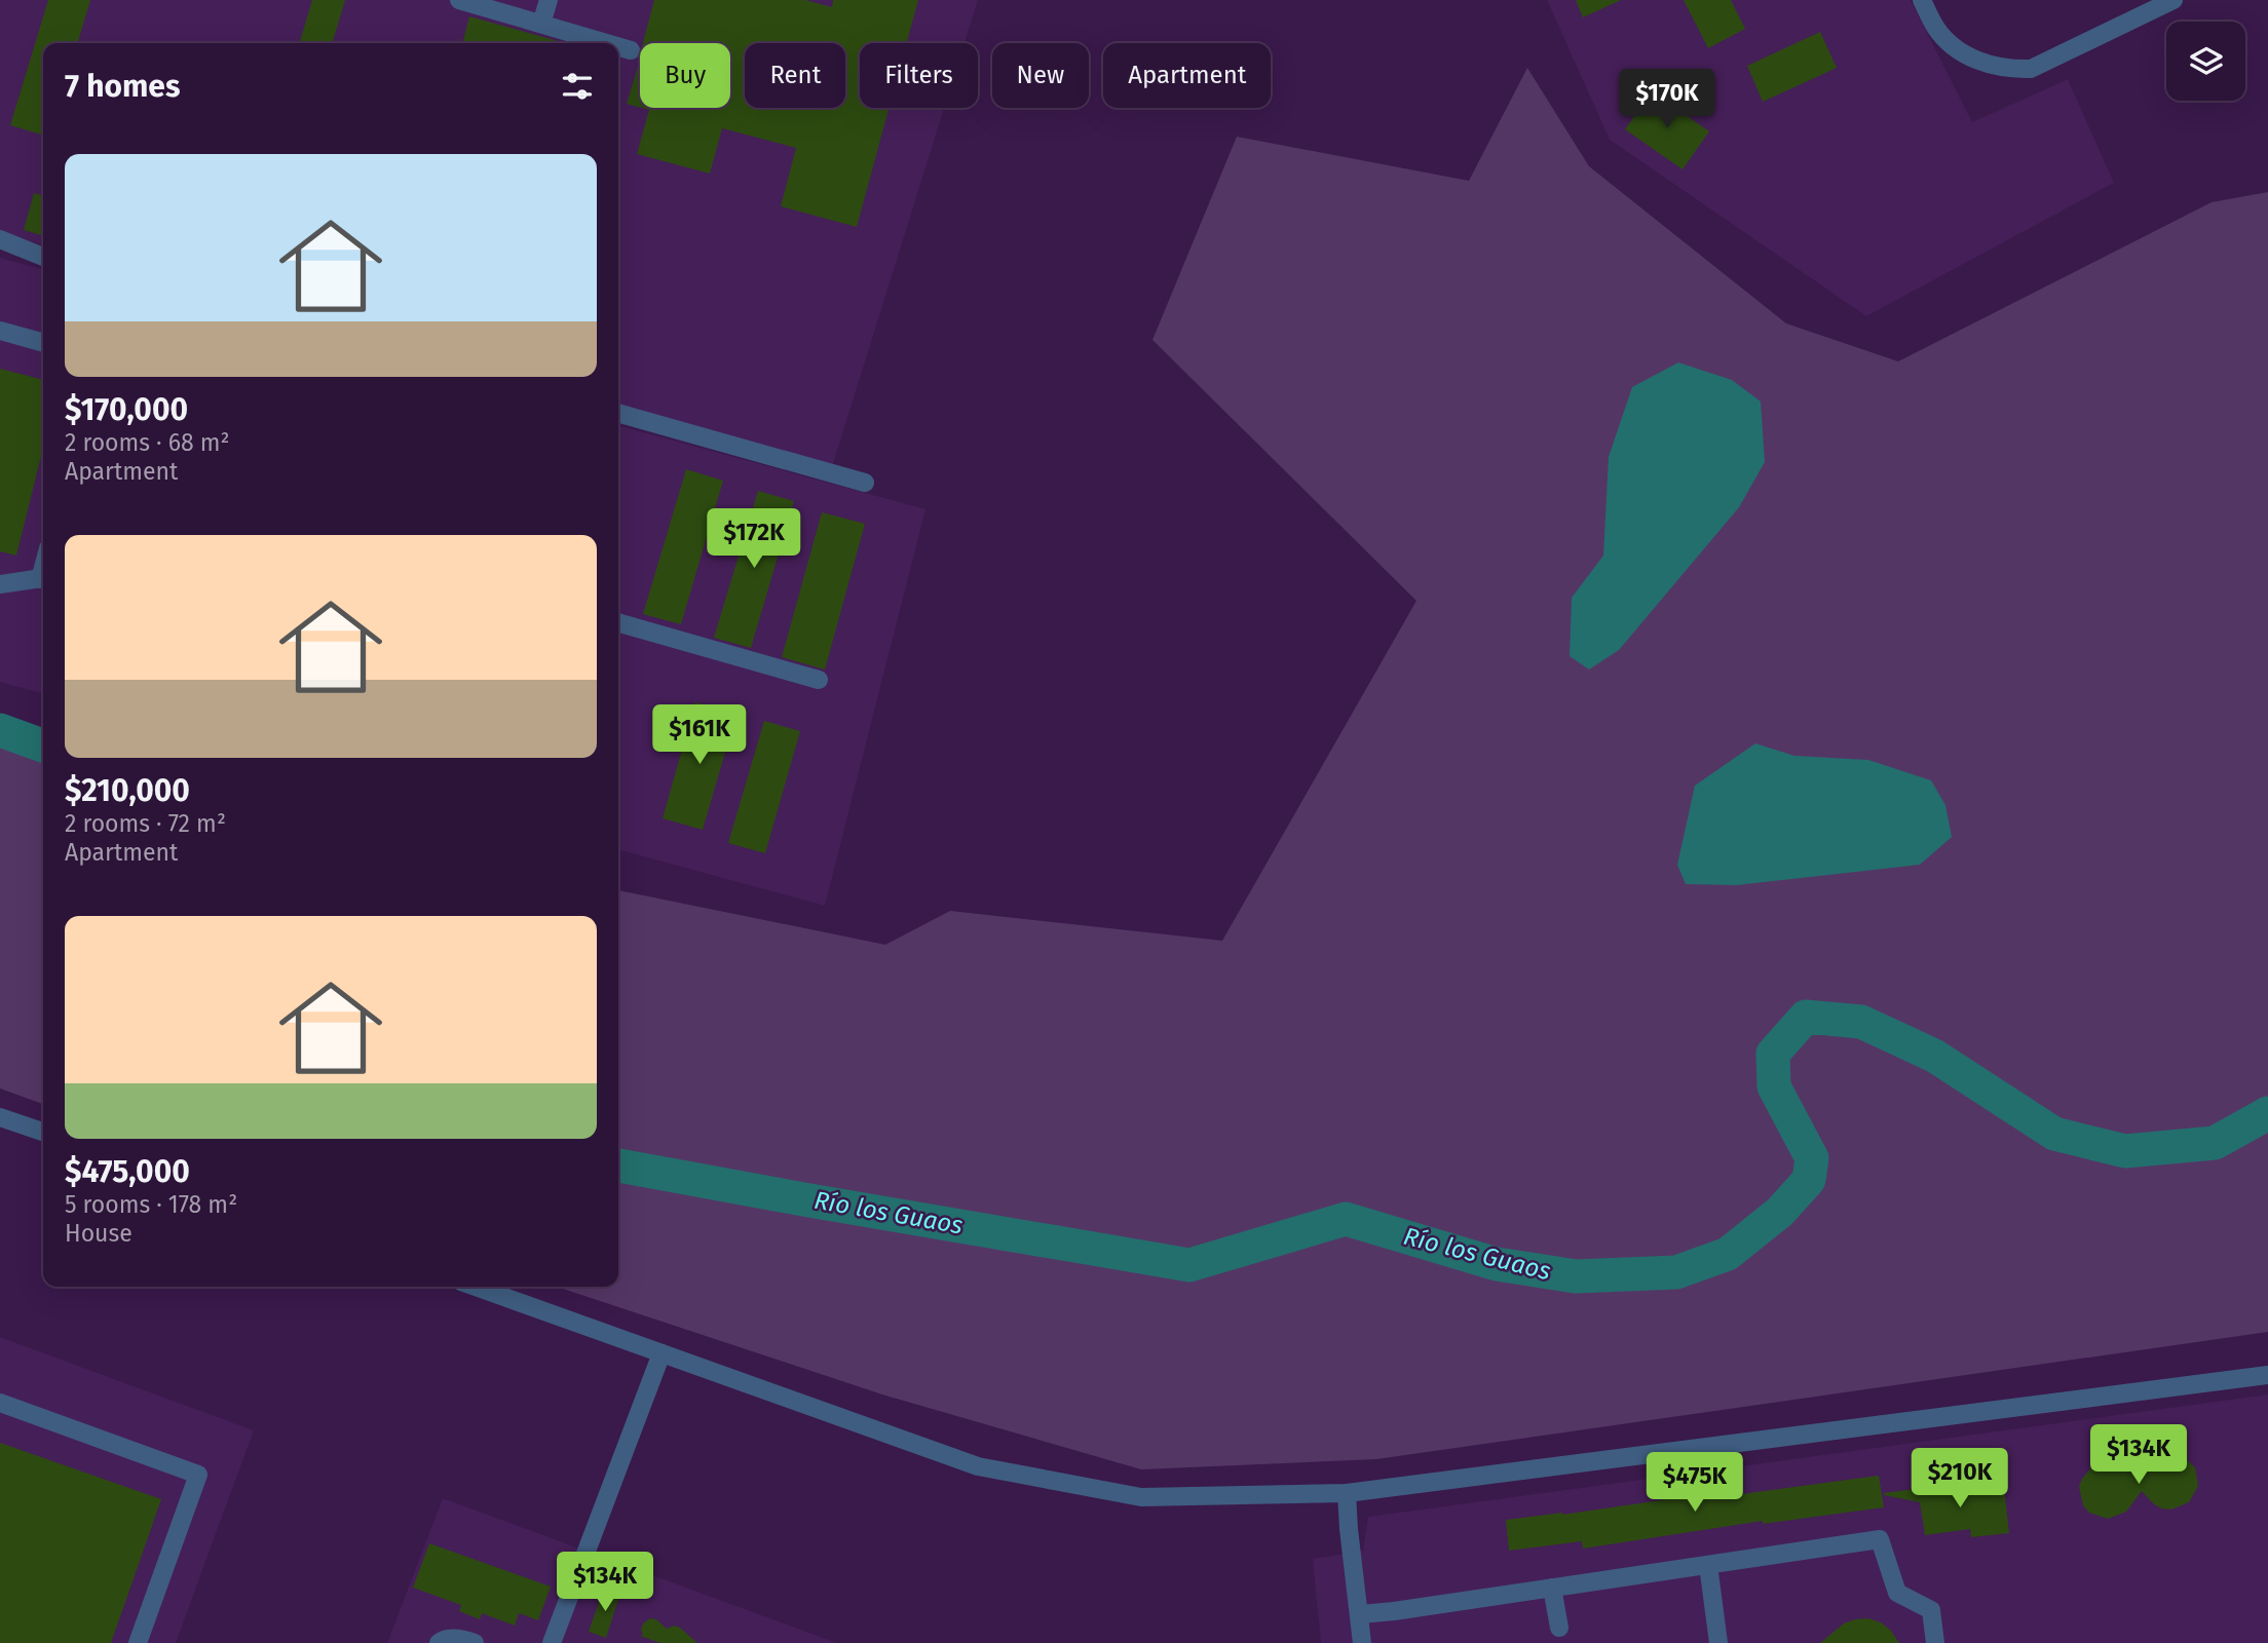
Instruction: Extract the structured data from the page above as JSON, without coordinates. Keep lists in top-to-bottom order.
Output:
{
  "water": ["Río los Guaos"],
  "page": {
    "chip": [
      "Buy",
      "Rent",
      "Filters",
      "New",
      "Apartment"
    ],
    "heading": "7 homes",
    "price": [
      "$170K",
      "$172K",
      "$161K",
      "$134K",
      "$210K",
      "$475K",
      "$134K"
    ],
    "list": [
      {
        "name": "$170,000",
        "note": "2 rooms · 68 m² · Apartment"
      },
      {
        "name": "$210,000",
        "note": "2 rooms · 72 m² · Apartment"
      },
      {
        "name": "$475,000",
        "note": "5 rooms · 178 m² · House"
      }
    ]
  }
}
